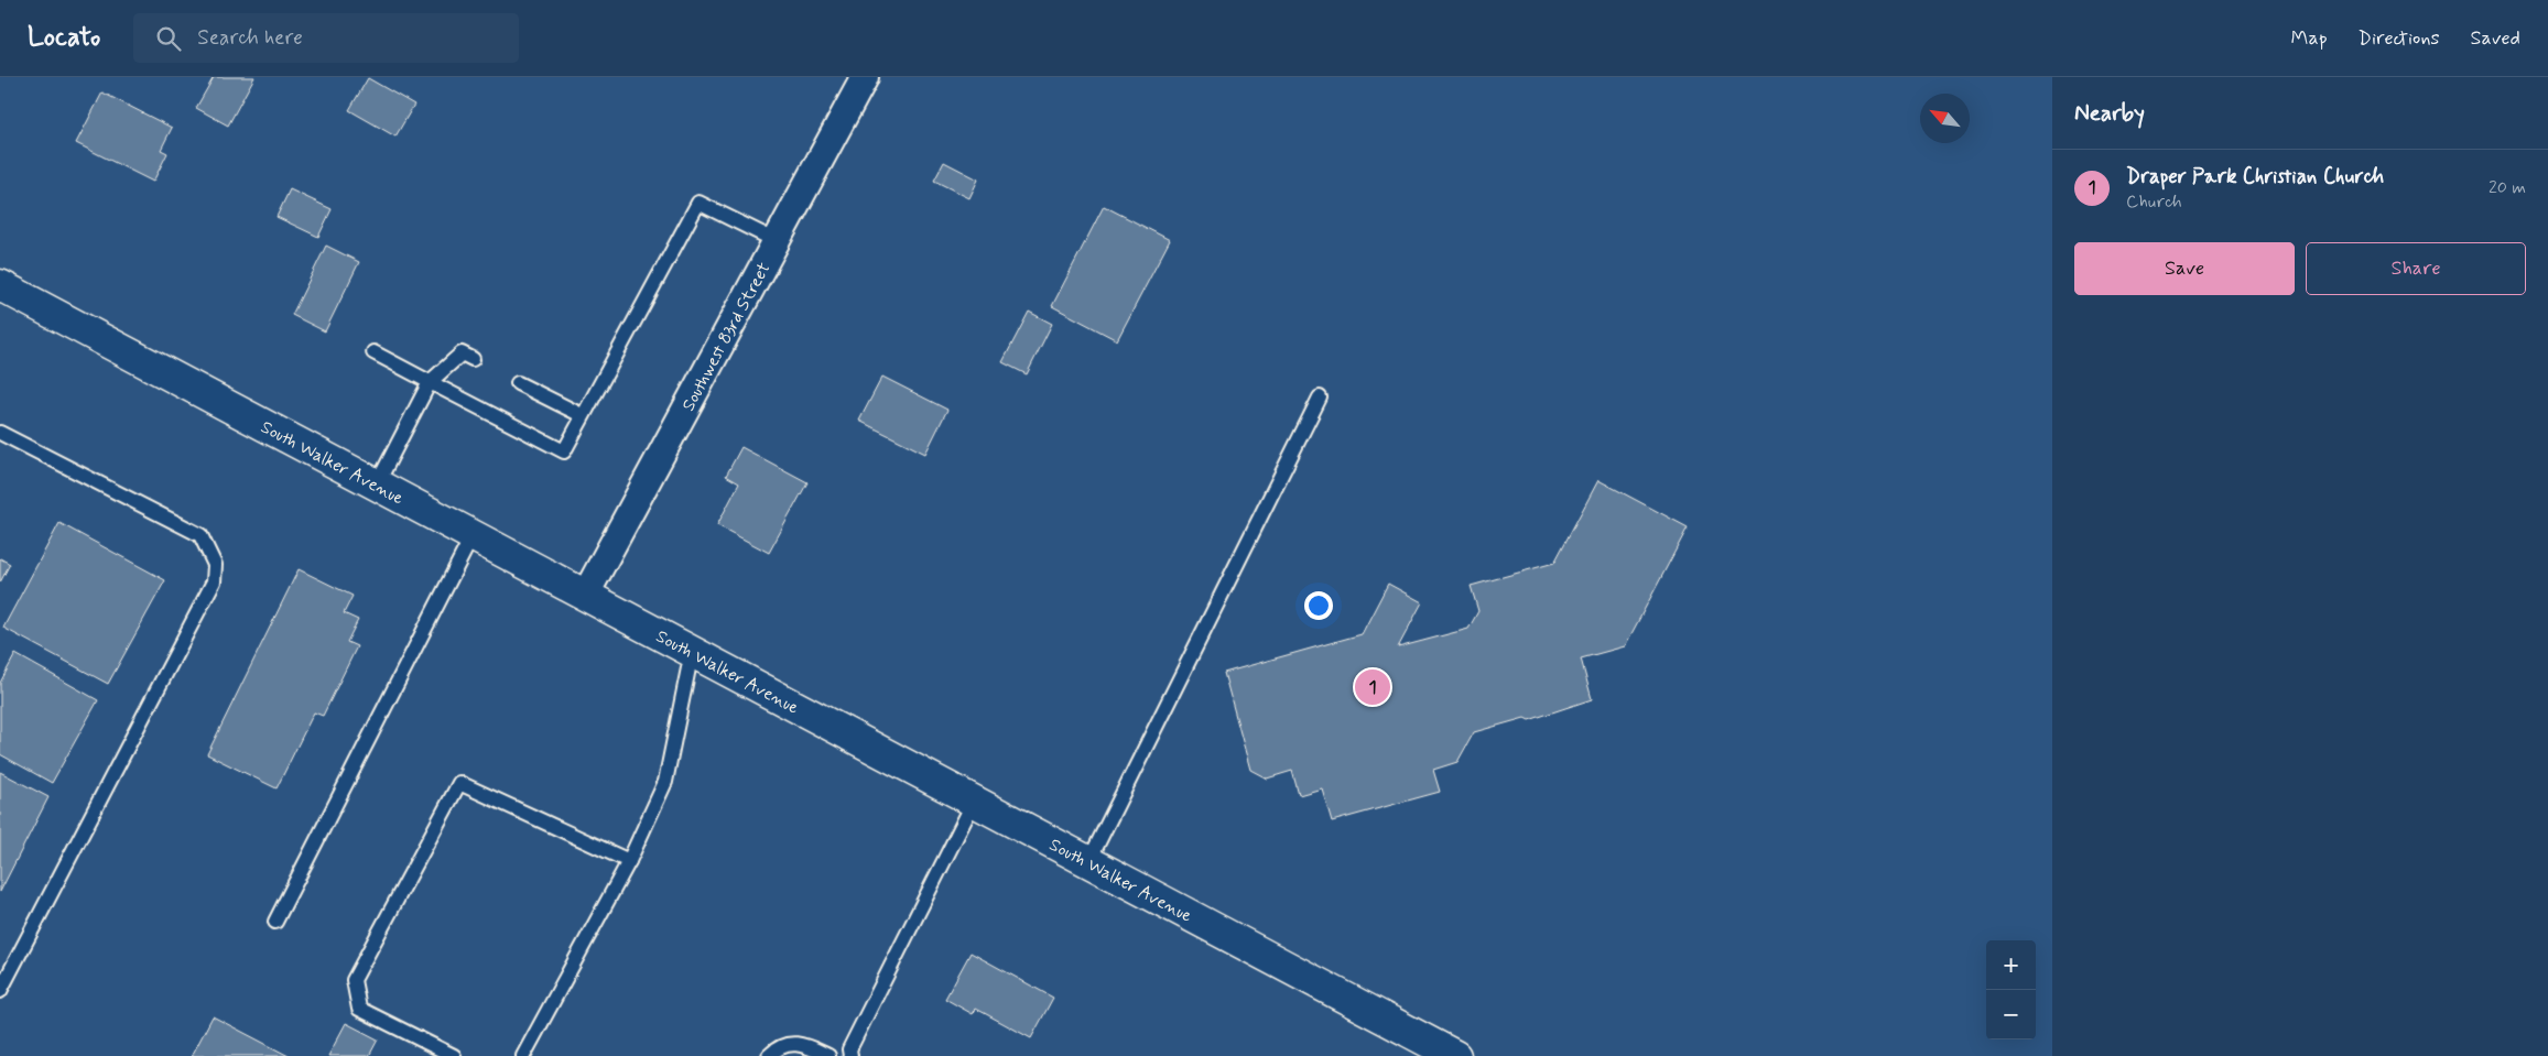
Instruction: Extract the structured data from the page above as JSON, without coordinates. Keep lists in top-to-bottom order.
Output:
{
  "streets": {
    "main road": ["South Walker Avenue"],
    "street": ["Southwest 83rd Street"]
  },
  "crossings": [
    ["Southwest 83rd Street", "South Walker Avenue"]
  ],
  "north": "top left",
  "page": {
    "header": "Locato",
    "search": "Search here",
    "nav": ["Map", "Directions", "Saved"],
    "heading": "Nearby",
    "list": [
      {
        "mark": "1",
        "name": "Draper Park Christian Church",
        "note": "Church",
        "value": "20 m"
      }
    ],
    "buttons": ["Save", "Share"],
    "pins": "1",
    "map_buttons": ["+", "−"]
  }
}
